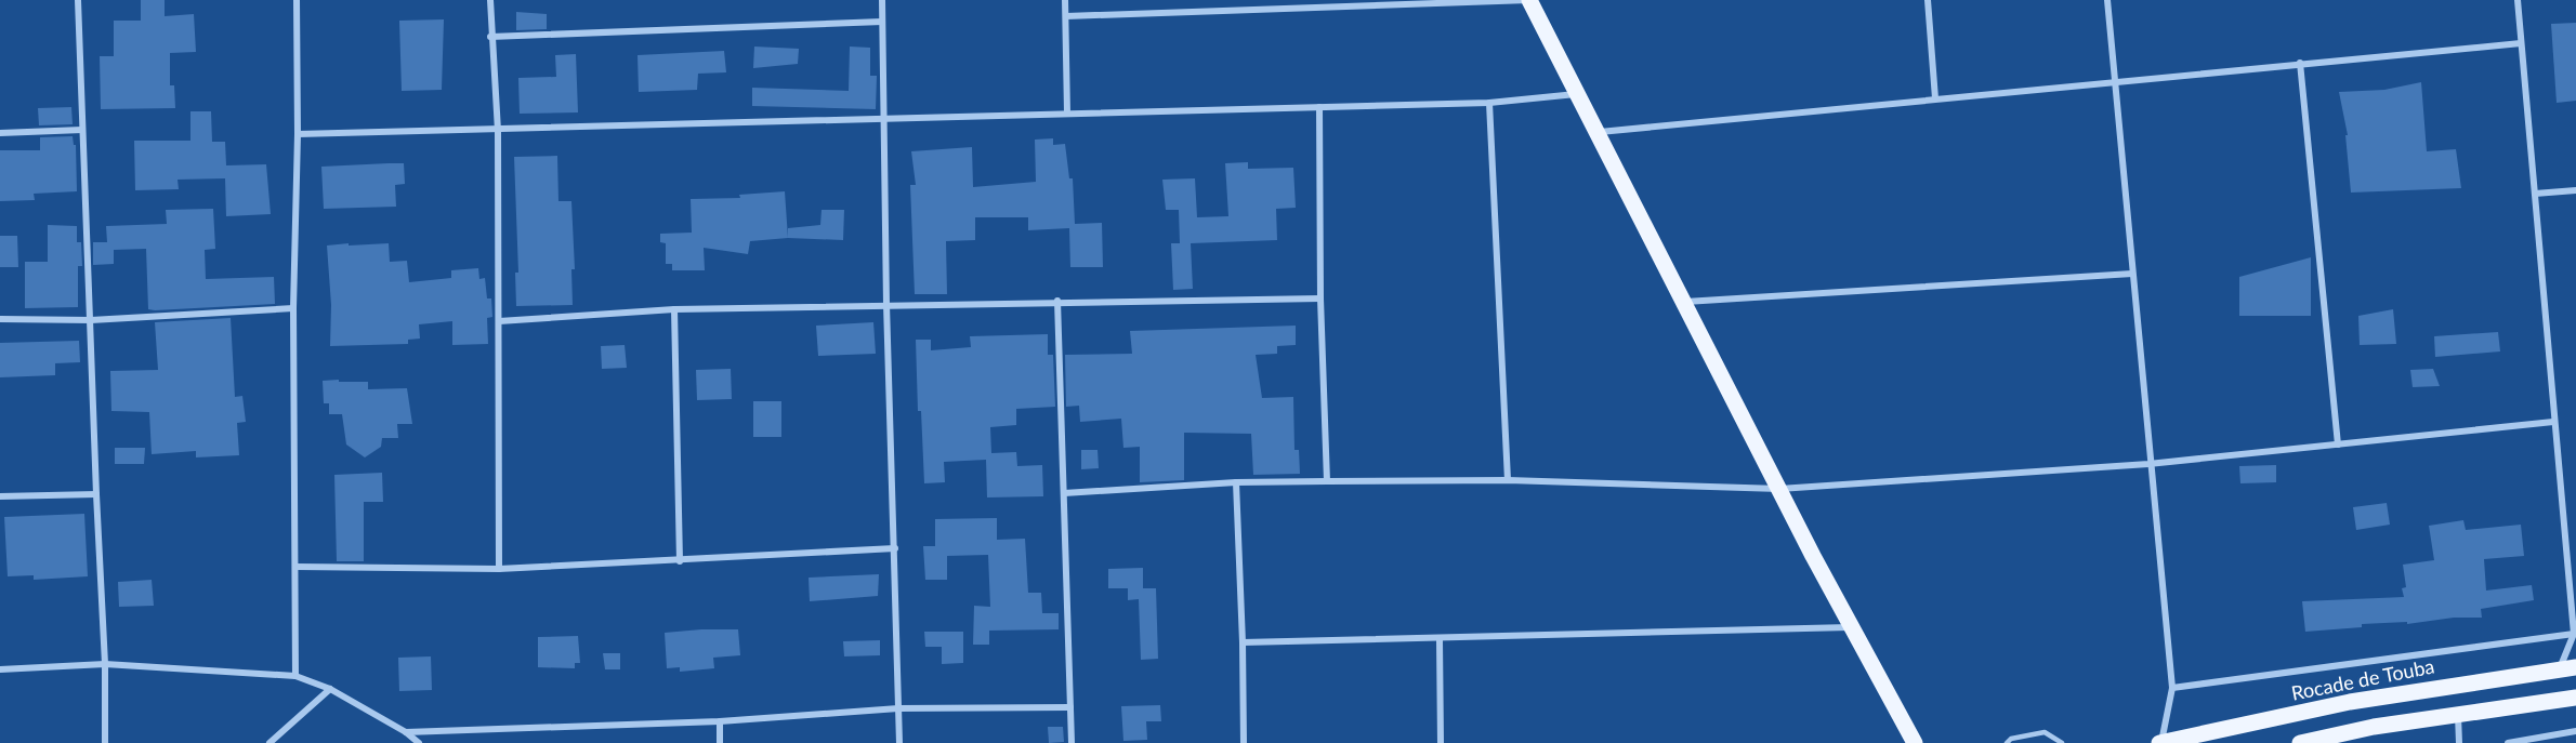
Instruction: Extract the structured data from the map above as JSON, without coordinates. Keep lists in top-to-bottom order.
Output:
{
  "streets": {
    "main road": ["Rocade de Touba"]
  }
}
